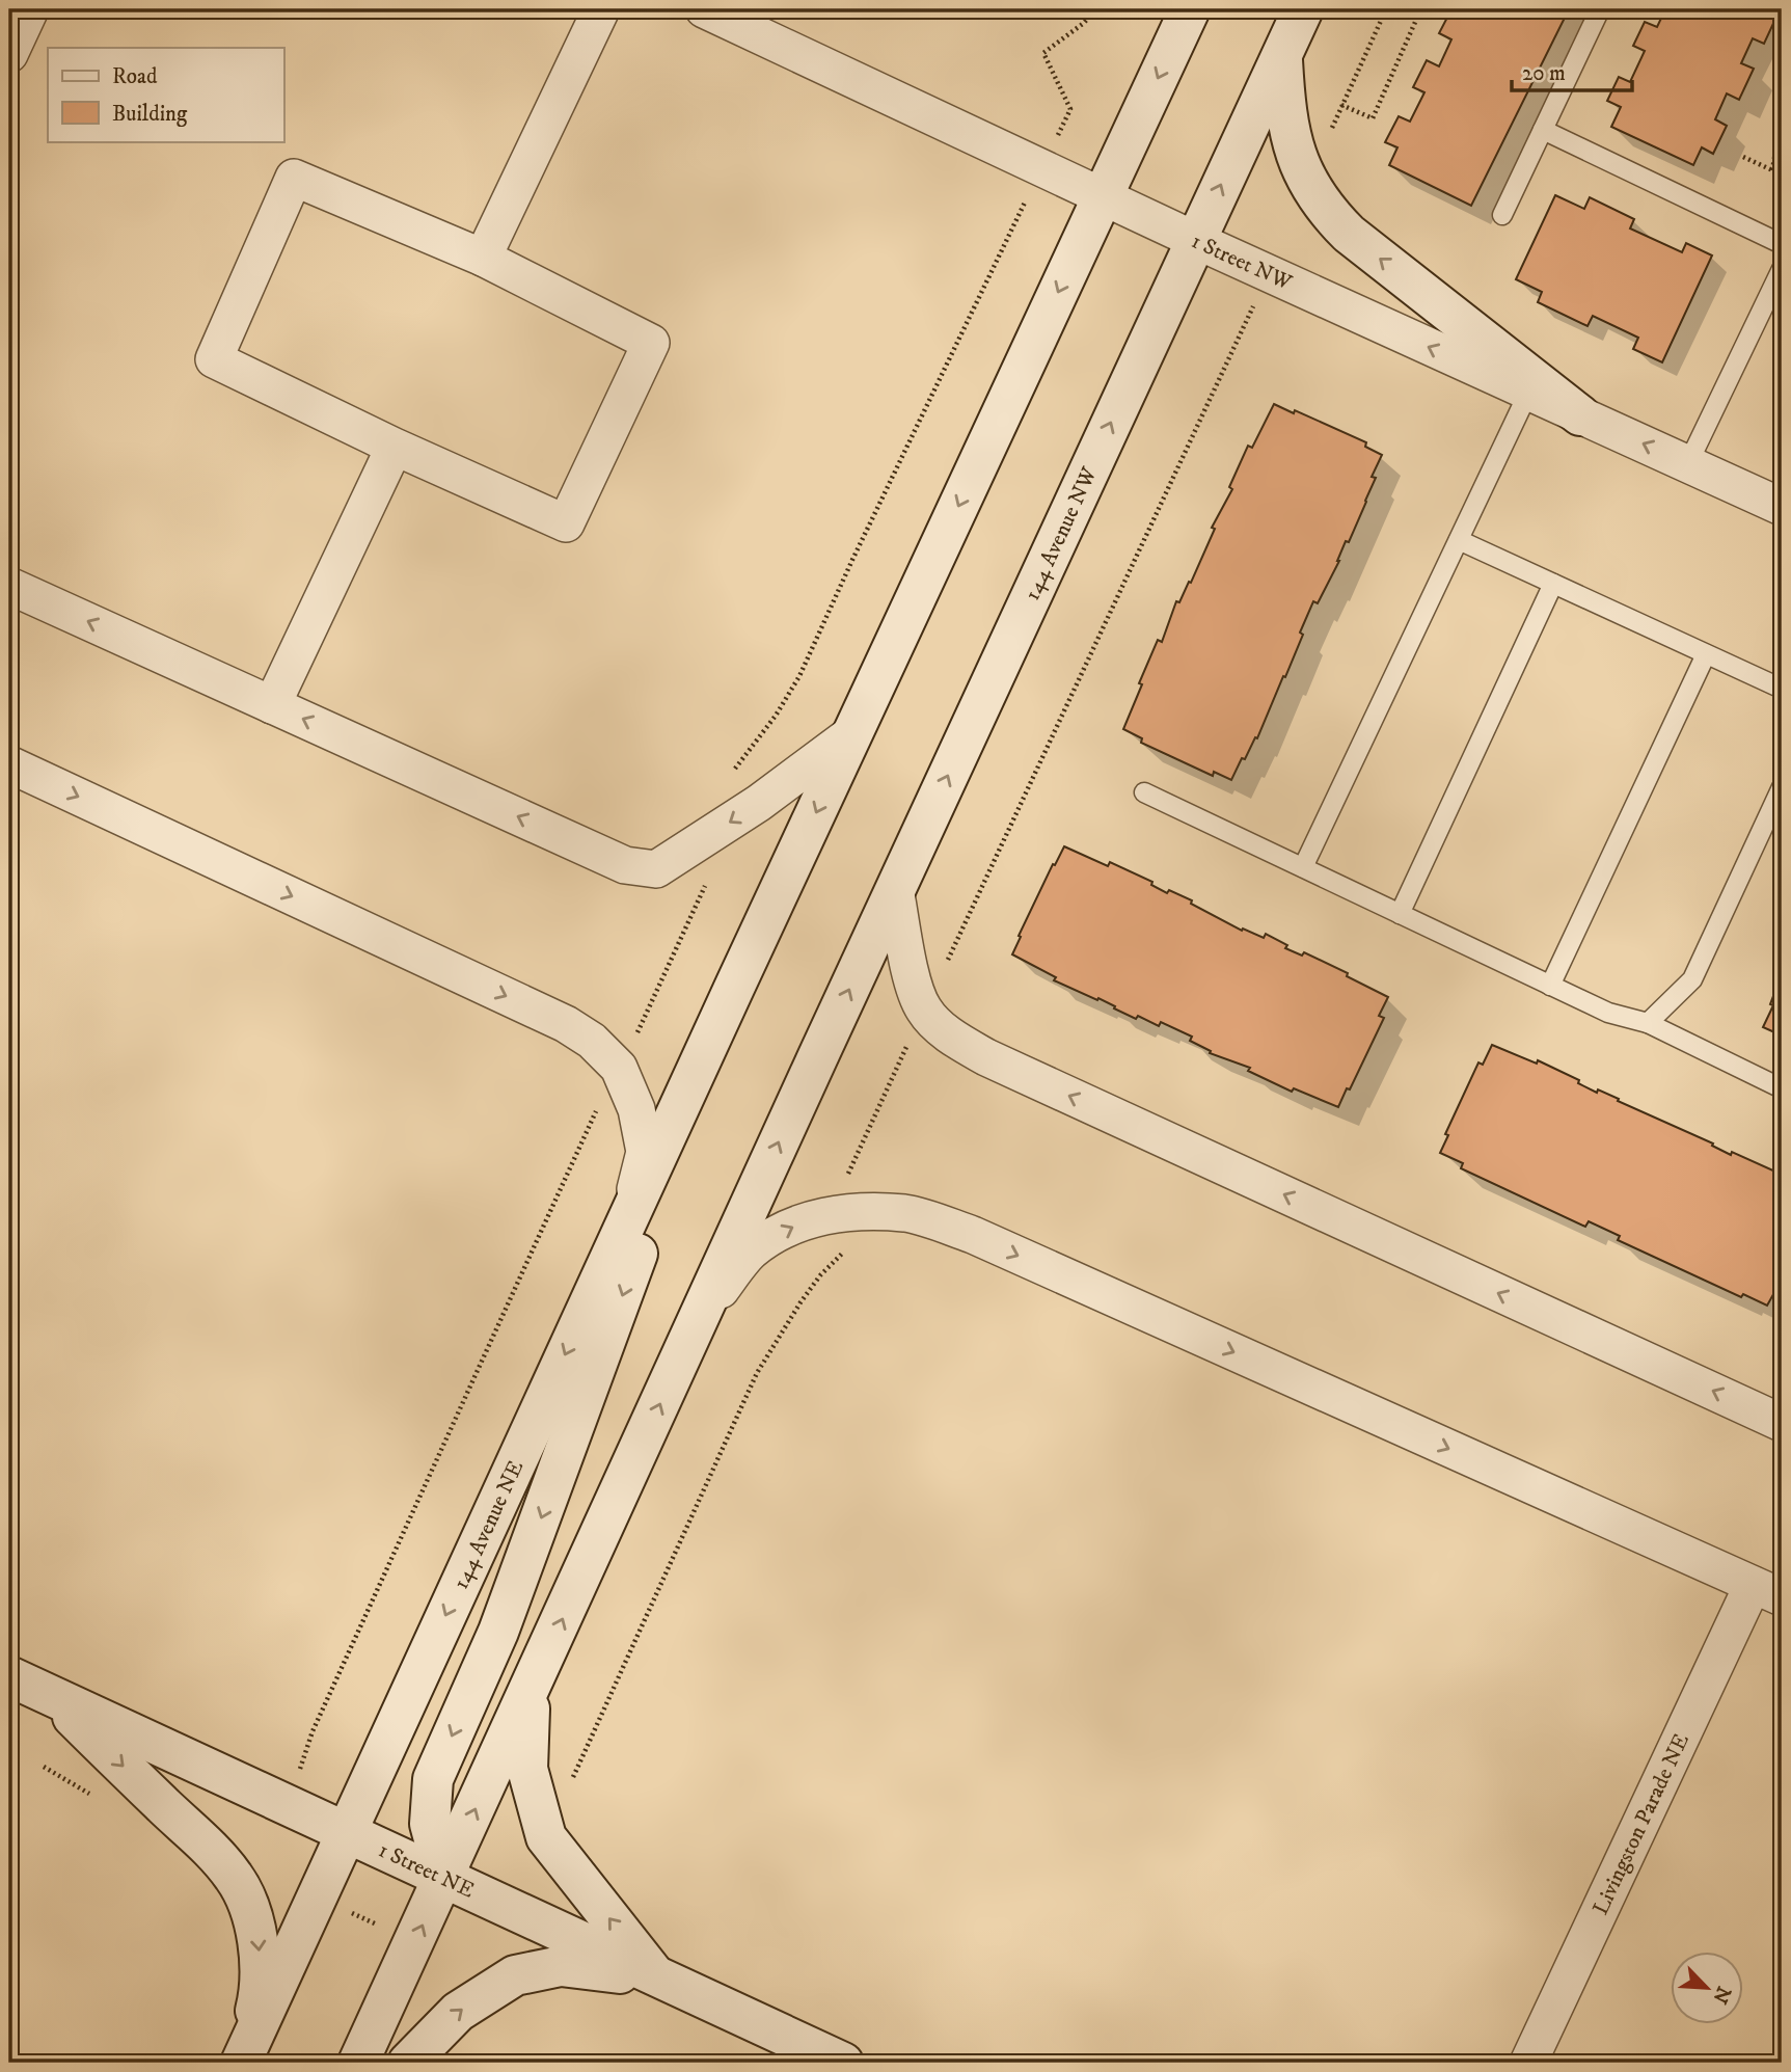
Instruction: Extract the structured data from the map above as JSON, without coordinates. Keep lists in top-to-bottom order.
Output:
{
  "streets": {
    "main road": ["144 Avenue NW", "144 Avenue NE", "1 Street NE"],
    "street": ["1 Street NW", "Livingston Parade NE"]
  },
  "crossings": [
    ["1 Street NW", "144 Avenue NW"],
    ["144 Avenue NE", "1 Street NE"]
  ],
  "one_way": ["1 Street NW"],
  "legend": ["Road", "Building"],
  "scale_bar": "20 m",
  "north": "bottom right"
}
